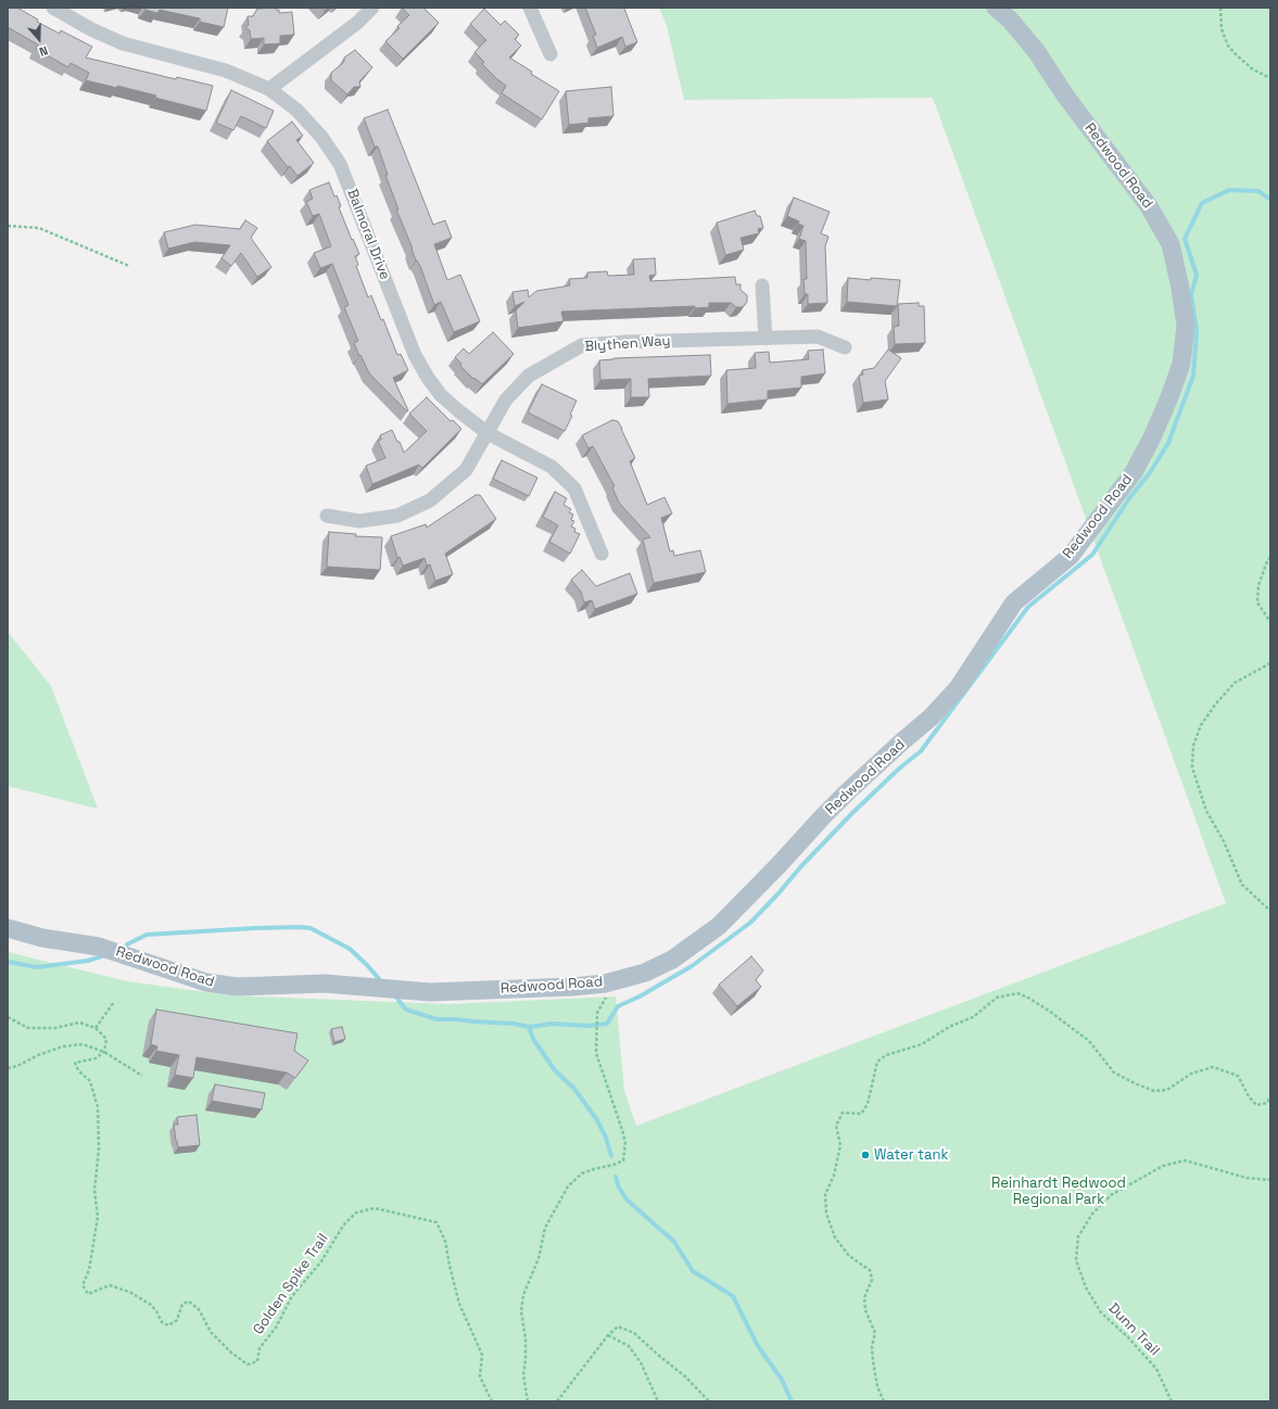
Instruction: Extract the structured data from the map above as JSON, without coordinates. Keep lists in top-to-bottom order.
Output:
{
  "streets": {
    "main road": ["Redwood Road"],
    "street": ["Balmoral Drive", "Blythen Way"],
    "path": ["Golden Spike Trail", "Dunn Trail"]
  },
  "crossings": [
    ["Balmoral Drive", "Blythen Way"]
  ],
  "parks": ["Reinhardt Redwood Regional Park"],
  "places": ["Water tank"],
  "north": "bottom"
}
